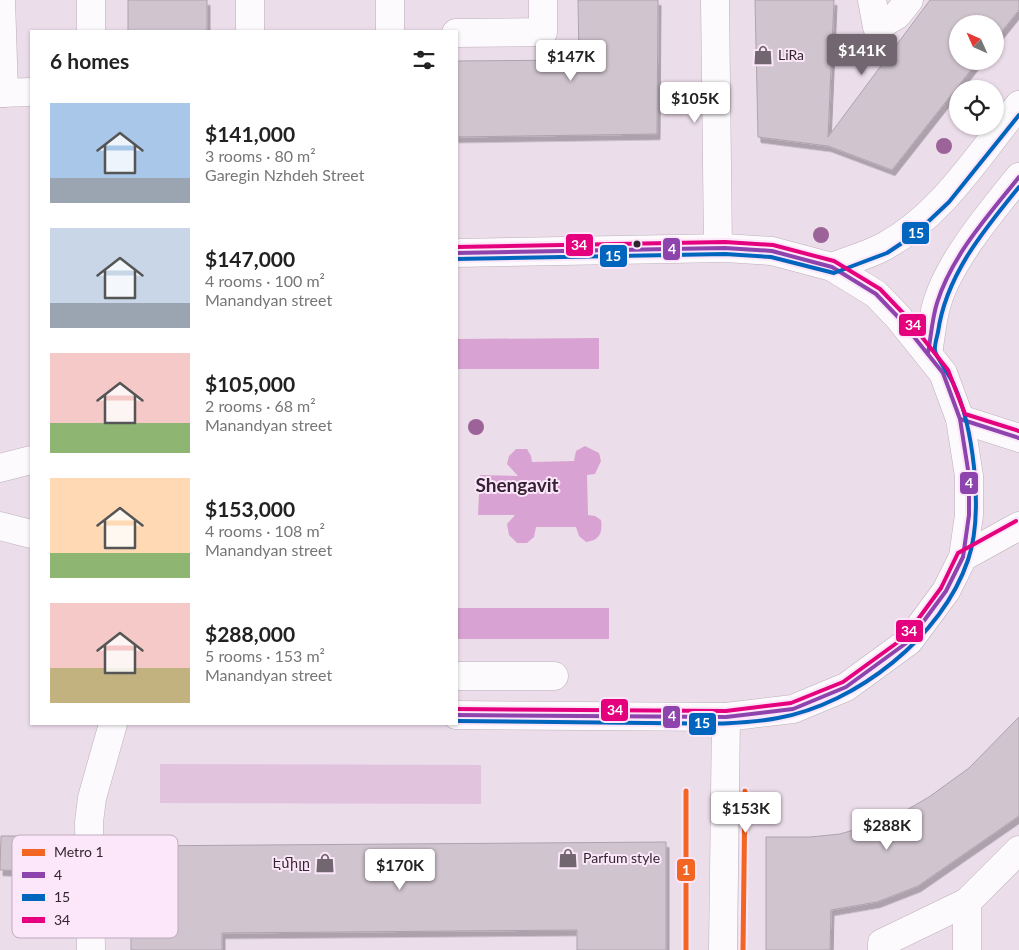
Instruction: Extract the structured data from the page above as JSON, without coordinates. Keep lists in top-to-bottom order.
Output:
{
  "districts": ["Shengavit"],
  "places": {
    "shop": ["LiRa", "Parfum style", "Էմիլը"]
  },
  "lines": [
    "transit line 15",
    "transit line 4",
    "transit line 34",
    "metro line 1"
  ],
  "legend": [
    "Metro 1",
    "4",
    "15",
    "34"
  ],
  "north": "top left",
  "page": {
    "heading": "6 homes",
    "price": [
      "$141K",
      "$147K",
      "$105K",
      "$153K",
      "$288K",
      "$170K"
    ],
    "list": [
      {
        "name": "$141,000",
        "note": "3 rooms · 80 m² · Garegin Nzhdeh Street"
      },
      {
        "name": "$147,000",
        "note": "4 rooms · 100 m² · Manandyan street"
      },
      {
        "name": "$105,000",
        "note": "2 rooms · 68 m² · Manandyan street"
      },
      {
        "name": "$153,000",
        "note": "4 rooms · 108 m² · Manandyan street"
      },
      {
        "name": "$288,000",
        "note": "5 rooms · 153 m² · Manandyan street"
      }
    ]
  }
}
